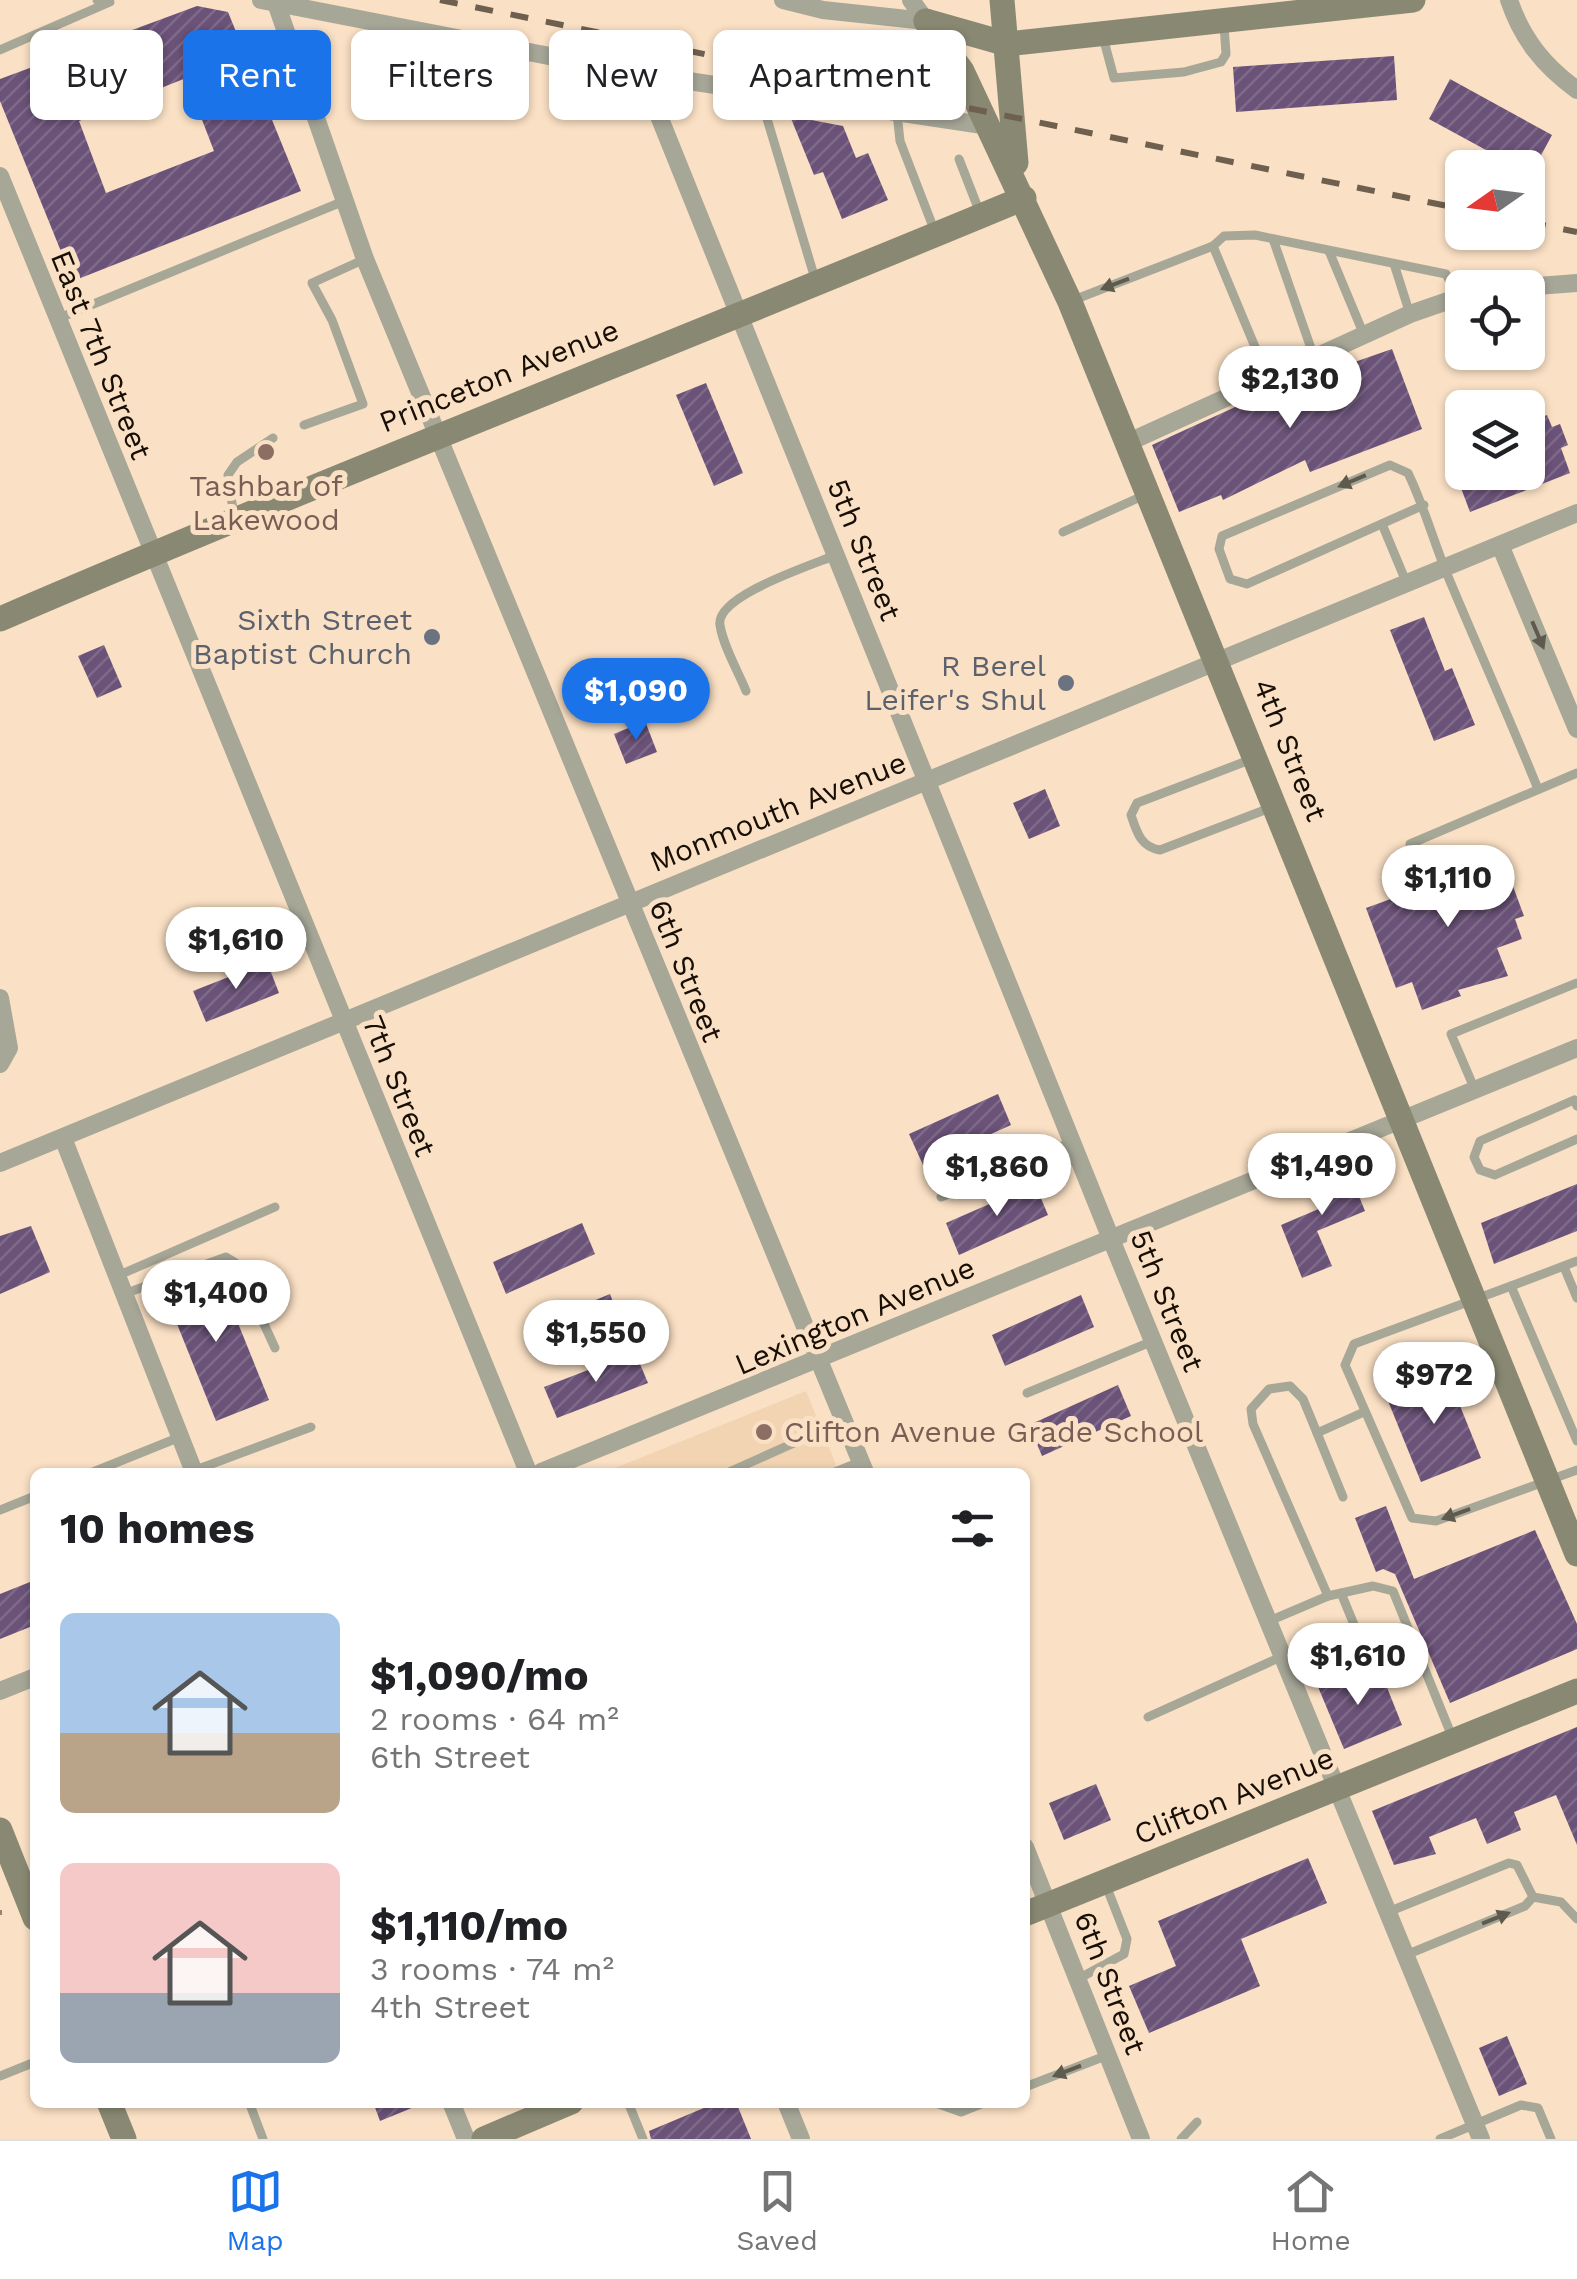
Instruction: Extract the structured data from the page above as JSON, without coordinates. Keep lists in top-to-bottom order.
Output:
{
  "streets": {
    "street": [
      "East 7th Street",
      "Princeton Avenue",
      "5th Street",
      "4th Street",
      "Monmouth Avenue",
      "6th Street",
      "7th Street",
      "Lexington Avenue",
      "Clifton Avenue"
    ]
  },
  "crossings": [
    ["East 7th Street", "Princeton Avenue"],
    ["East 7th Street", "7th Street"],
    ["Princeton Avenue", "5th Street"],
    ["Princeton Avenue", "4th Street"],
    ["Princeton Avenue", "6th Street"],
    ["Princeton Avenue", "7th Street"],
    ["5th Street", "Monmouth Avenue"],
    ["5th Street", "Lexington Avenue"],
    ["5th Street", "Clifton Avenue"],
    ["4th Street", "Monmouth Avenue"],
    ["4th Street", "Lexington Avenue"],
    ["Monmouth Avenue", "6th Street"],
    ["Monmouth Avenue", "7th Street"],
    ["6th Street", "Lexington Avenue"],
    ["6th Street", "Clifton Avenue"]
  ],
  "places": [
    "Tashbar of Lakewood",
    "Sixth Street Baptist Church",
    "R Berel Leifer's Shul",
    "Clifton Avenue Grade School"
  ],
  "north": "left",
  "page": {
    "chip": [
      "Buy",
      "Rent",
      "Filters",
      "New",
      "Apartment"
    ],
    "price": [
      "$2,130",
      "$1,090",
      "$1,110",
      "$1,610",
      "$1,490",
      "$1,860",
      "$1,400",
      "$1,550",
      "$972",
      "$1,610"
    ],
    "heading": "10 homes",
    "list": [
      {
        "name": "$1,090/mo",
        "note": "2 rooms · 64 m² · 6th Street"
      },
      {
        "name": "$1,110/mo",
        "note": "3 rooms · 74 m² · 4th Street"
      }
    ],
    "tabs": ["Map", "Saved", "Home"]
  }
}
